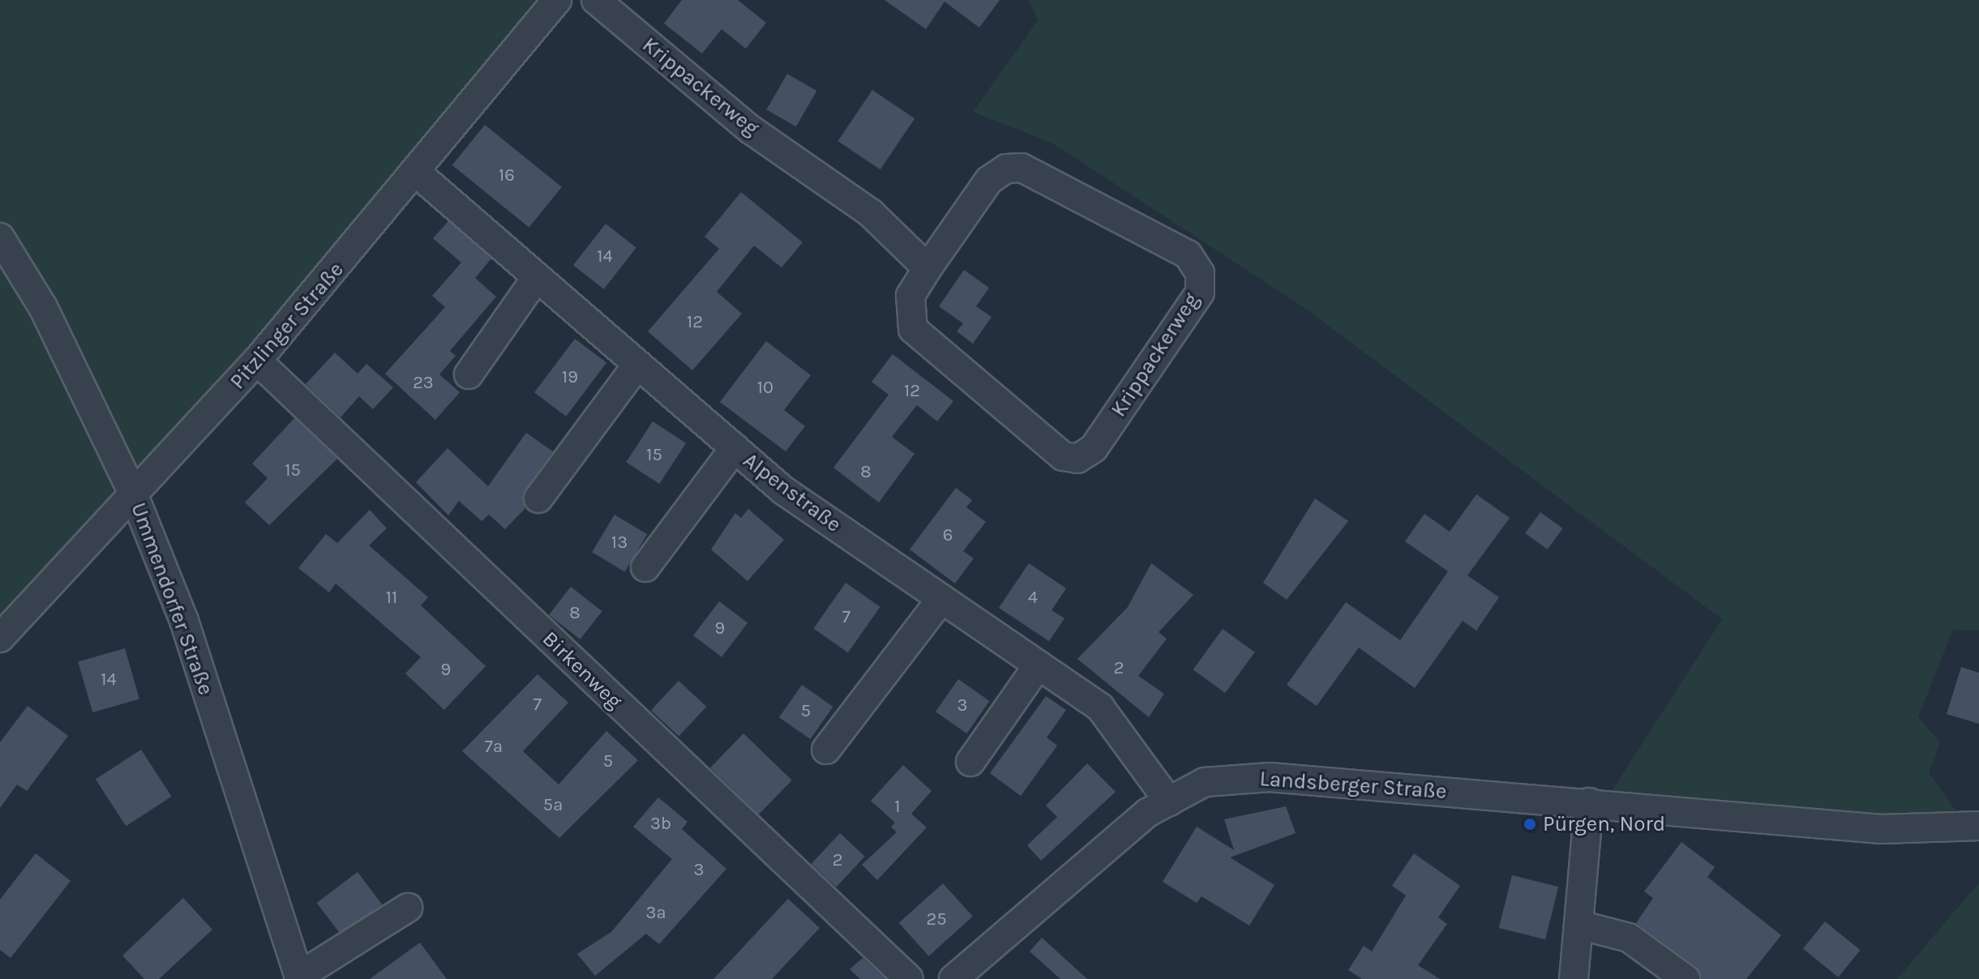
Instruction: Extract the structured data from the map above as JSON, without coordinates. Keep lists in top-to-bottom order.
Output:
{
  "streets": {
    "street": [
      "Krippackerweg",
      "Pitzlinger Straße",
      "Alpenstraße",
      "Ummendorfer Straße",
      "Birkenweg",
      "Landsberger Straße"
    ]
  },
  "crossings": [
    ["Pitzlinger Straße", "Alpenstraße"],
    ["Pitzlinger Straße", "Ummendorfer Straße"],
    ["Pitzlinger Straße", "Birkenweg"],
    ["Alpenstraße", "Landsberger Straße"]
  ],
  "places": ["Pürgen, Nord"],
  "house_numbers": [
    "16",
    "14",
    "12",
    "19",
    "23",
    "10",
    "12",
    "15",
    "15",
    "8",
    "6",
    "13",
    "11",
    "4",
    "8",
    "7",
    "9",
    "2",
    "9",
    "14",
    "7",
    "3",
    "5",
    "7a",
    "5",
    "5a",
    "1",
    "3b",
    "2",
    "3",
    "3a",
    "25"
  ]
}
